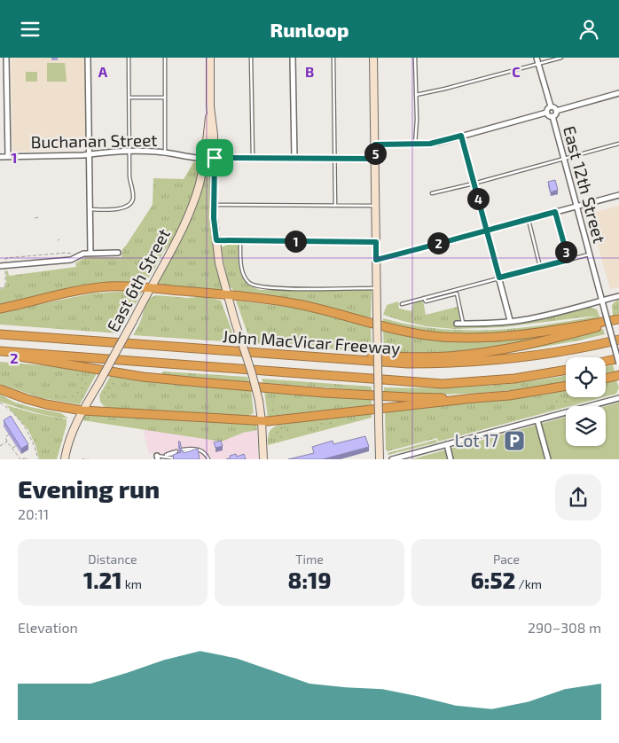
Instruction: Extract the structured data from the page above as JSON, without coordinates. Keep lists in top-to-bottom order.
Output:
{
  "streets": {
    "highway": ["John MacVicar Freeway"],
    "main road": ["East 6th Street"],
    "street": ["Buchanan Street", "East 12th Street"]
  },
  "crossings": [
    ["Buchanan Street", "East 6th Street"]
  ],
  "places": {
    "parking": ["Lot 17"]
  },
  "page": {
    "header": "Runloop",
    "pins": [
      "5",
      "4",
      "1",
      "2",
      "3"
    ],
    "heading": ["Evening run", "20:11"],
    "stats": [
      ["Distance", "1.21 km"],
      ["Time", "8:19"],
      ["Pace", "6:52 /km"]
    ],
    "chart": ["Elevation", "290–308 m"]
  },
  "grid": {
    "columns": ["A", "B", "C"],
    "rows": ["1", "2"]
  }
}
